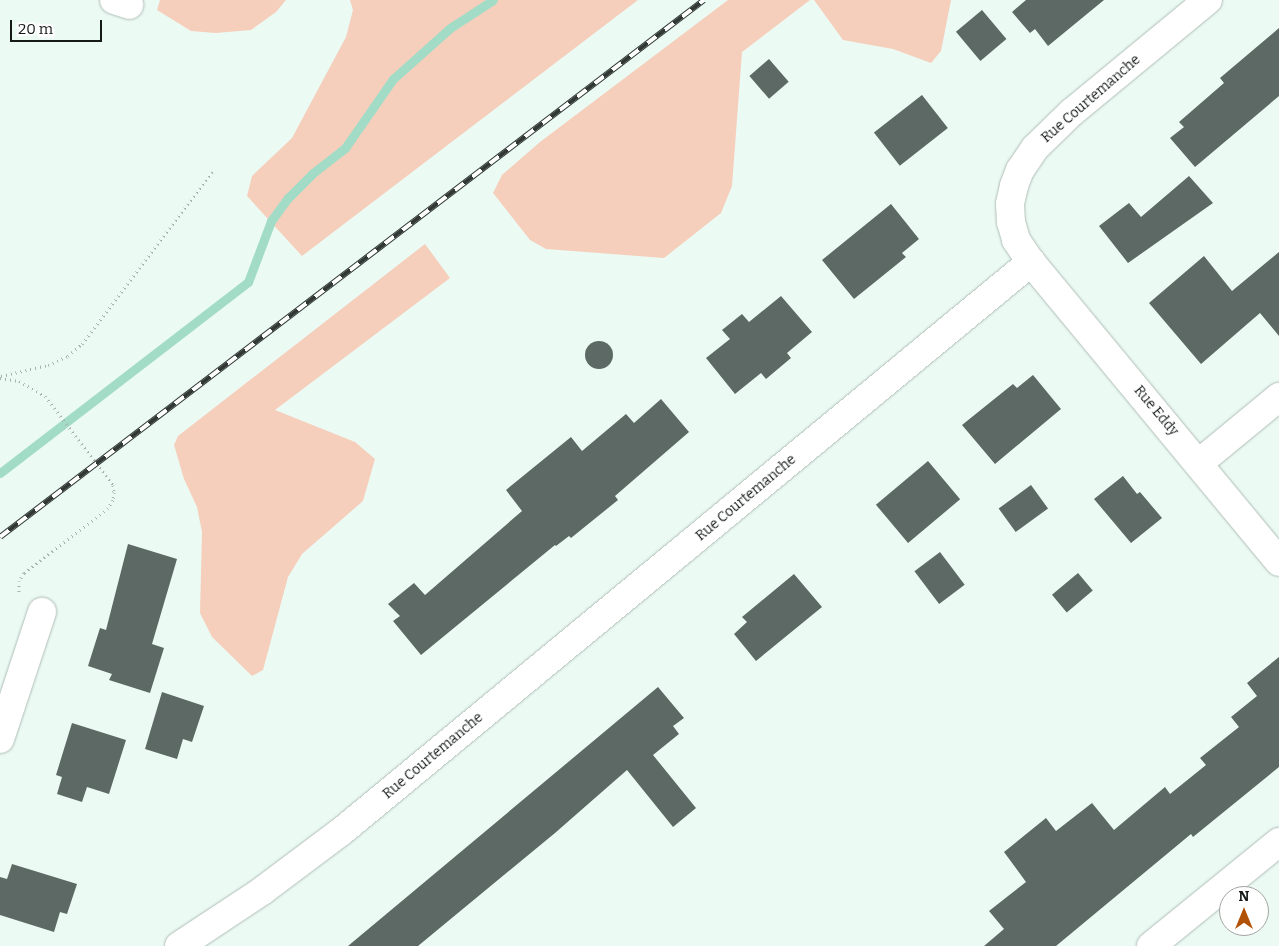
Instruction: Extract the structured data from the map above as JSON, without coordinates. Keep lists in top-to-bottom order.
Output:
{
  "streets": {
    "street": ["Rue Courtemanche", "Rue Eddy"]
  },
  "crossings": [
    ["Rue Courtemanche", "Rue Eddy"]
  ],
  "scale_bar": "20 m",
  "north": "top"
}
